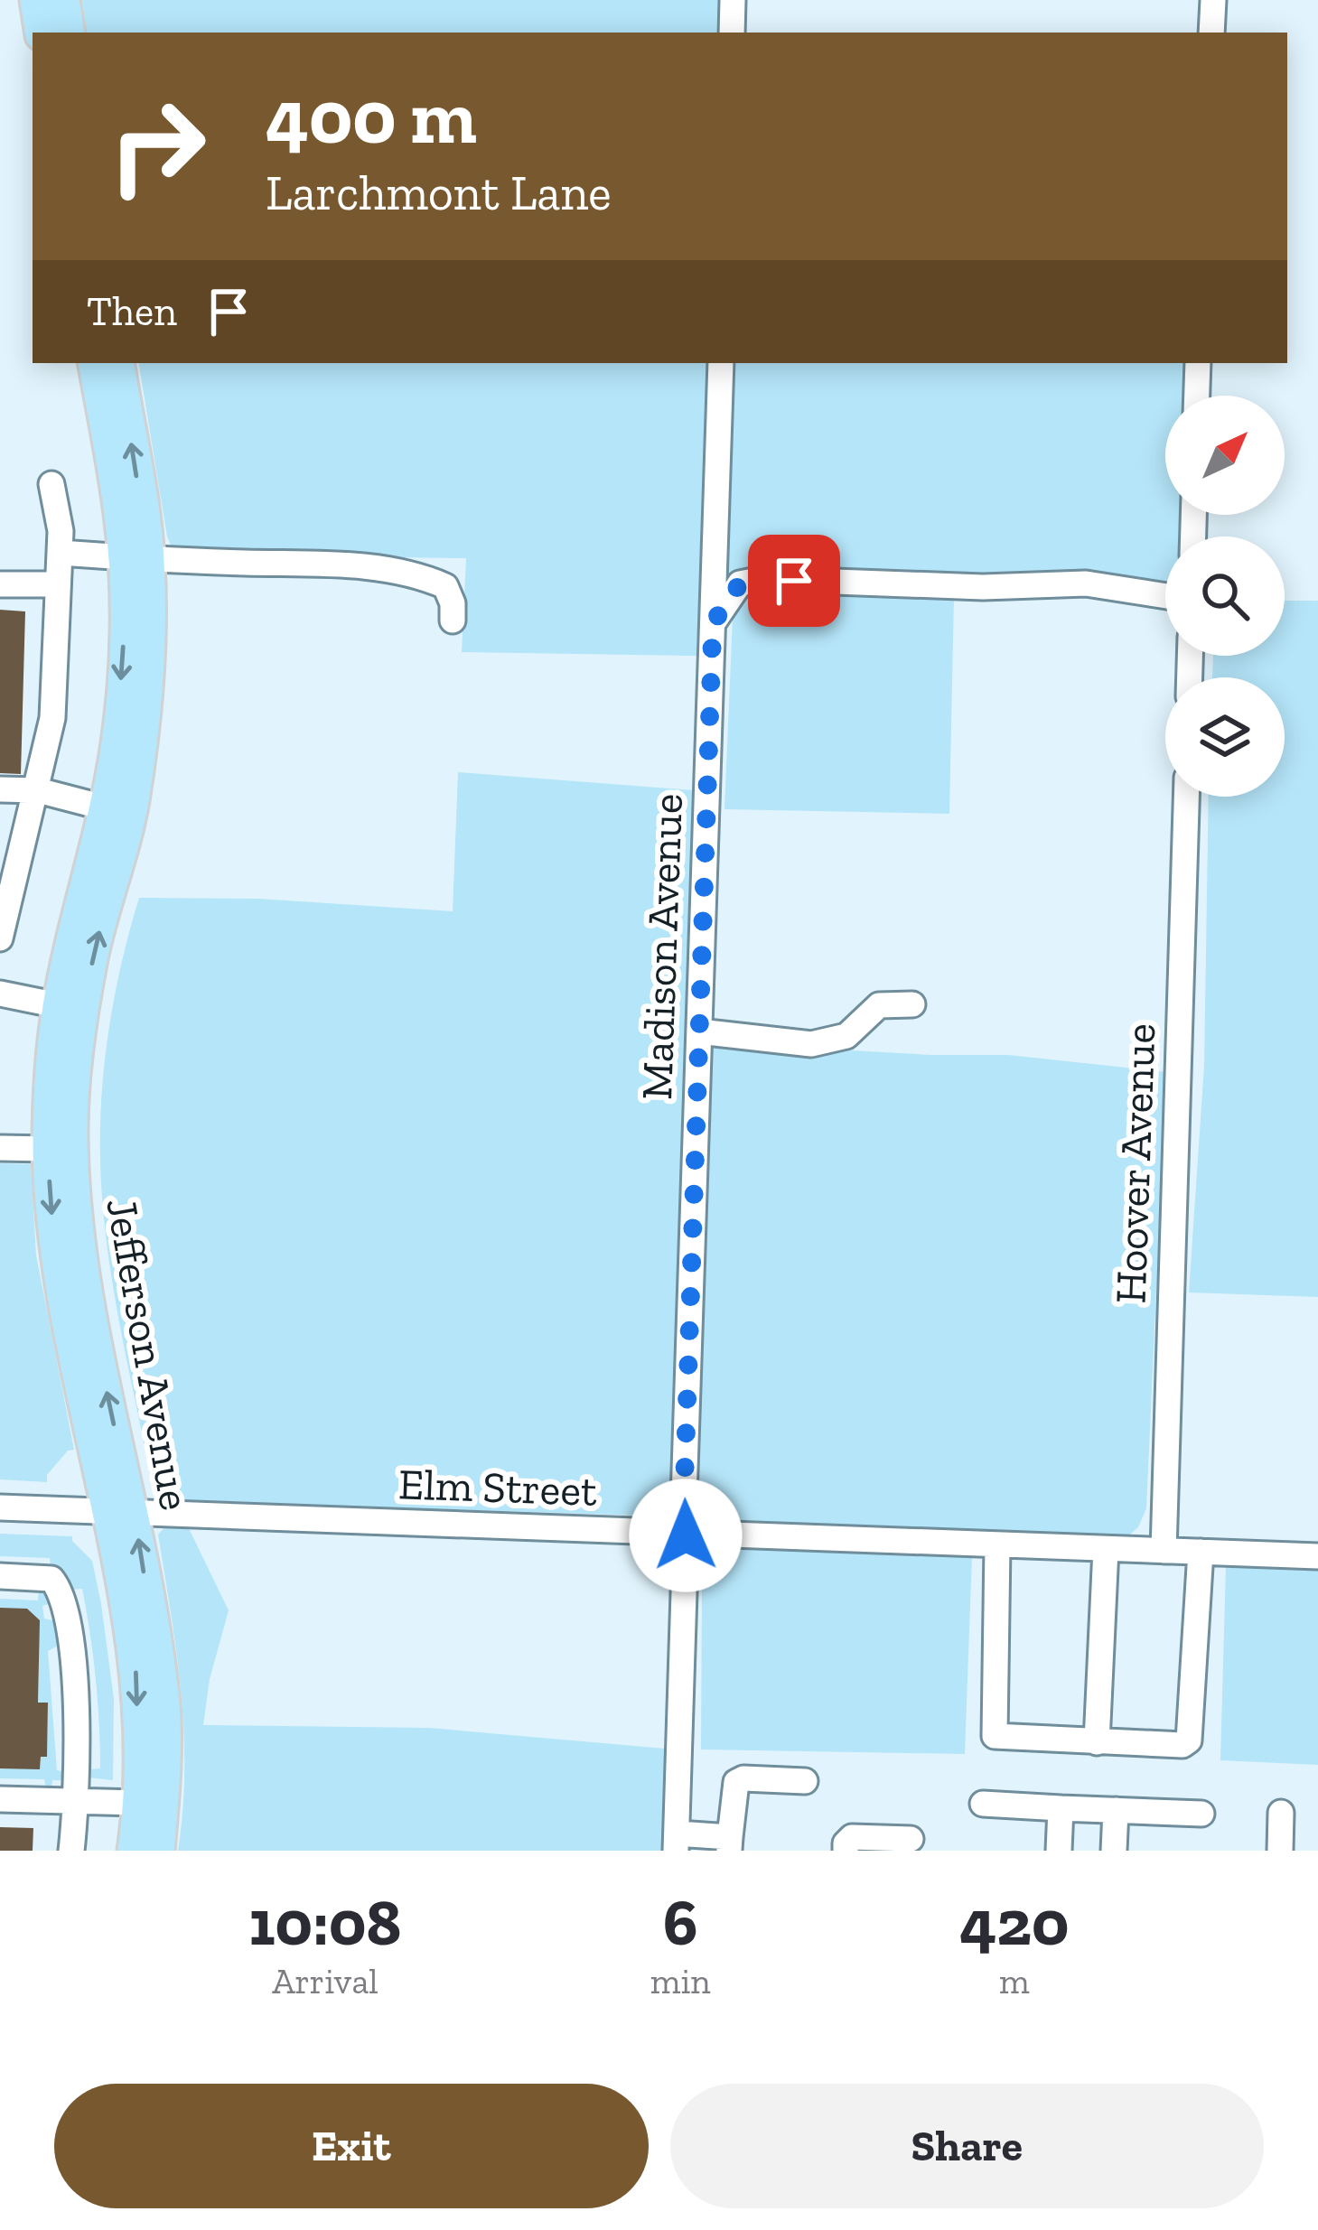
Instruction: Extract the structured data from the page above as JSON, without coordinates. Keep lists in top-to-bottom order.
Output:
{
  "streets": {
    "main road": ["Jefferson Avenue"],
    "street": ["Madison Avenue", "Hoover Avenue", "Elm Street"]
  },
  "crossings": [
    ["Madison Avenue", "Elm Street"],
    ["Hoover Avenue", "Elm Street"],
    ["Jefferson Avenue", "Elm Street"]
  ],
  "north": "top right",
  "page": {
    "turn": ["400 m", "Larchmont Lane"],
    "then": "Then",
    "eta": [
      "10:08",
      "Arrival",
      "6",
      "min",
      "420",
      "m"
    ],
    "buttons": ["Exit", "Share"]
  }
}
